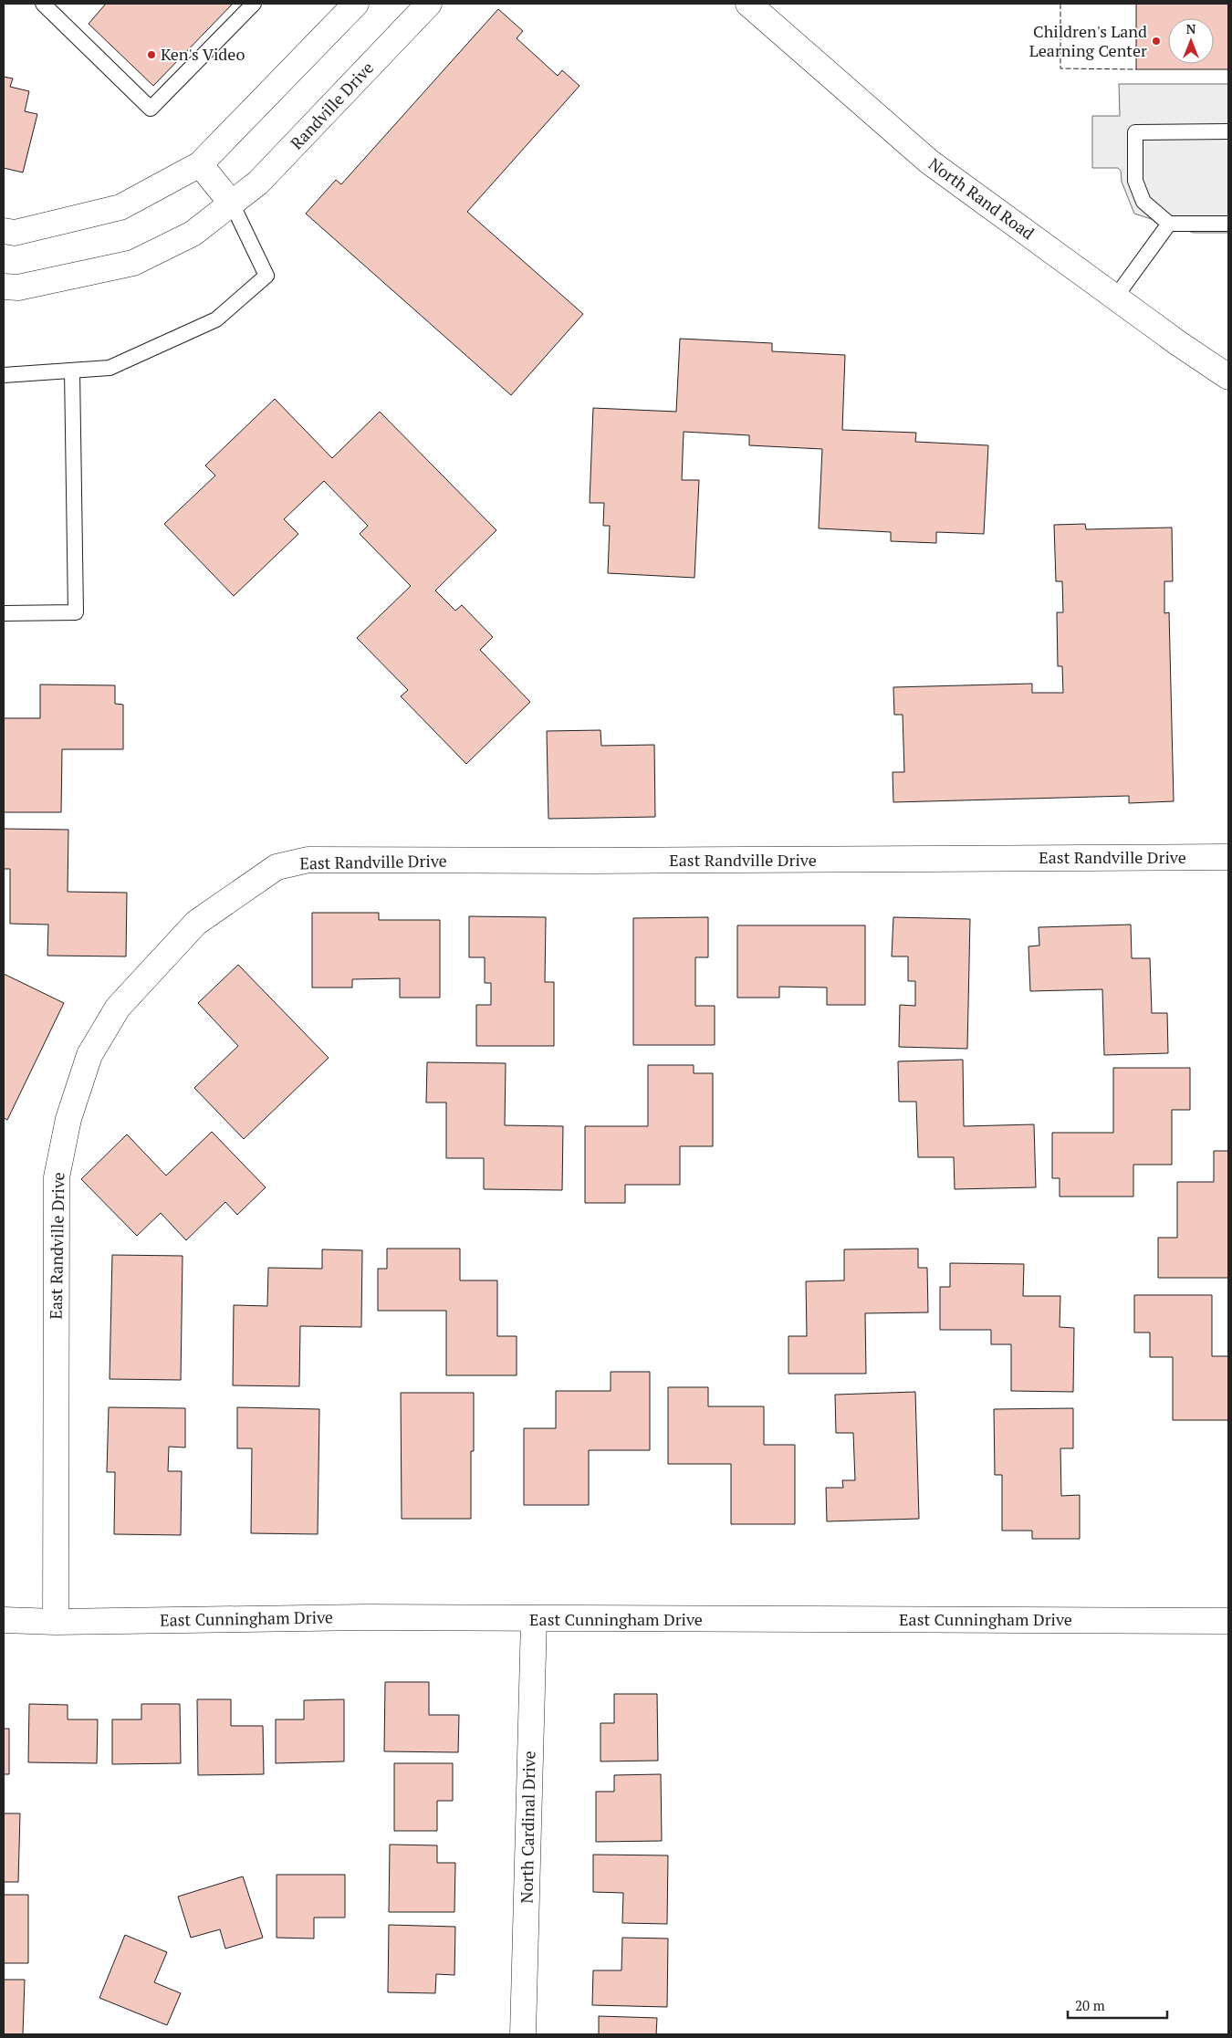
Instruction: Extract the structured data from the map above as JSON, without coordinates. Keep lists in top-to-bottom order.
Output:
{
  "streets": {
    "street": [
      "Randville Drive",
      "North Rand Road",
      "East Randville Drive",
      "East Cunningham Drive",
      "North Cardinal Drive"
    ]
  },
  "crossings": [
    ["East Randville Drive", "East Cunningham Drive"],
    ["East Cunningham Drive", "North Cardinal Drive"]
  ],
  "places": ["Children's Land Learning Center", "Ken's Video"],
  "scale_bar": "20 m",
  "north": "top"
}
